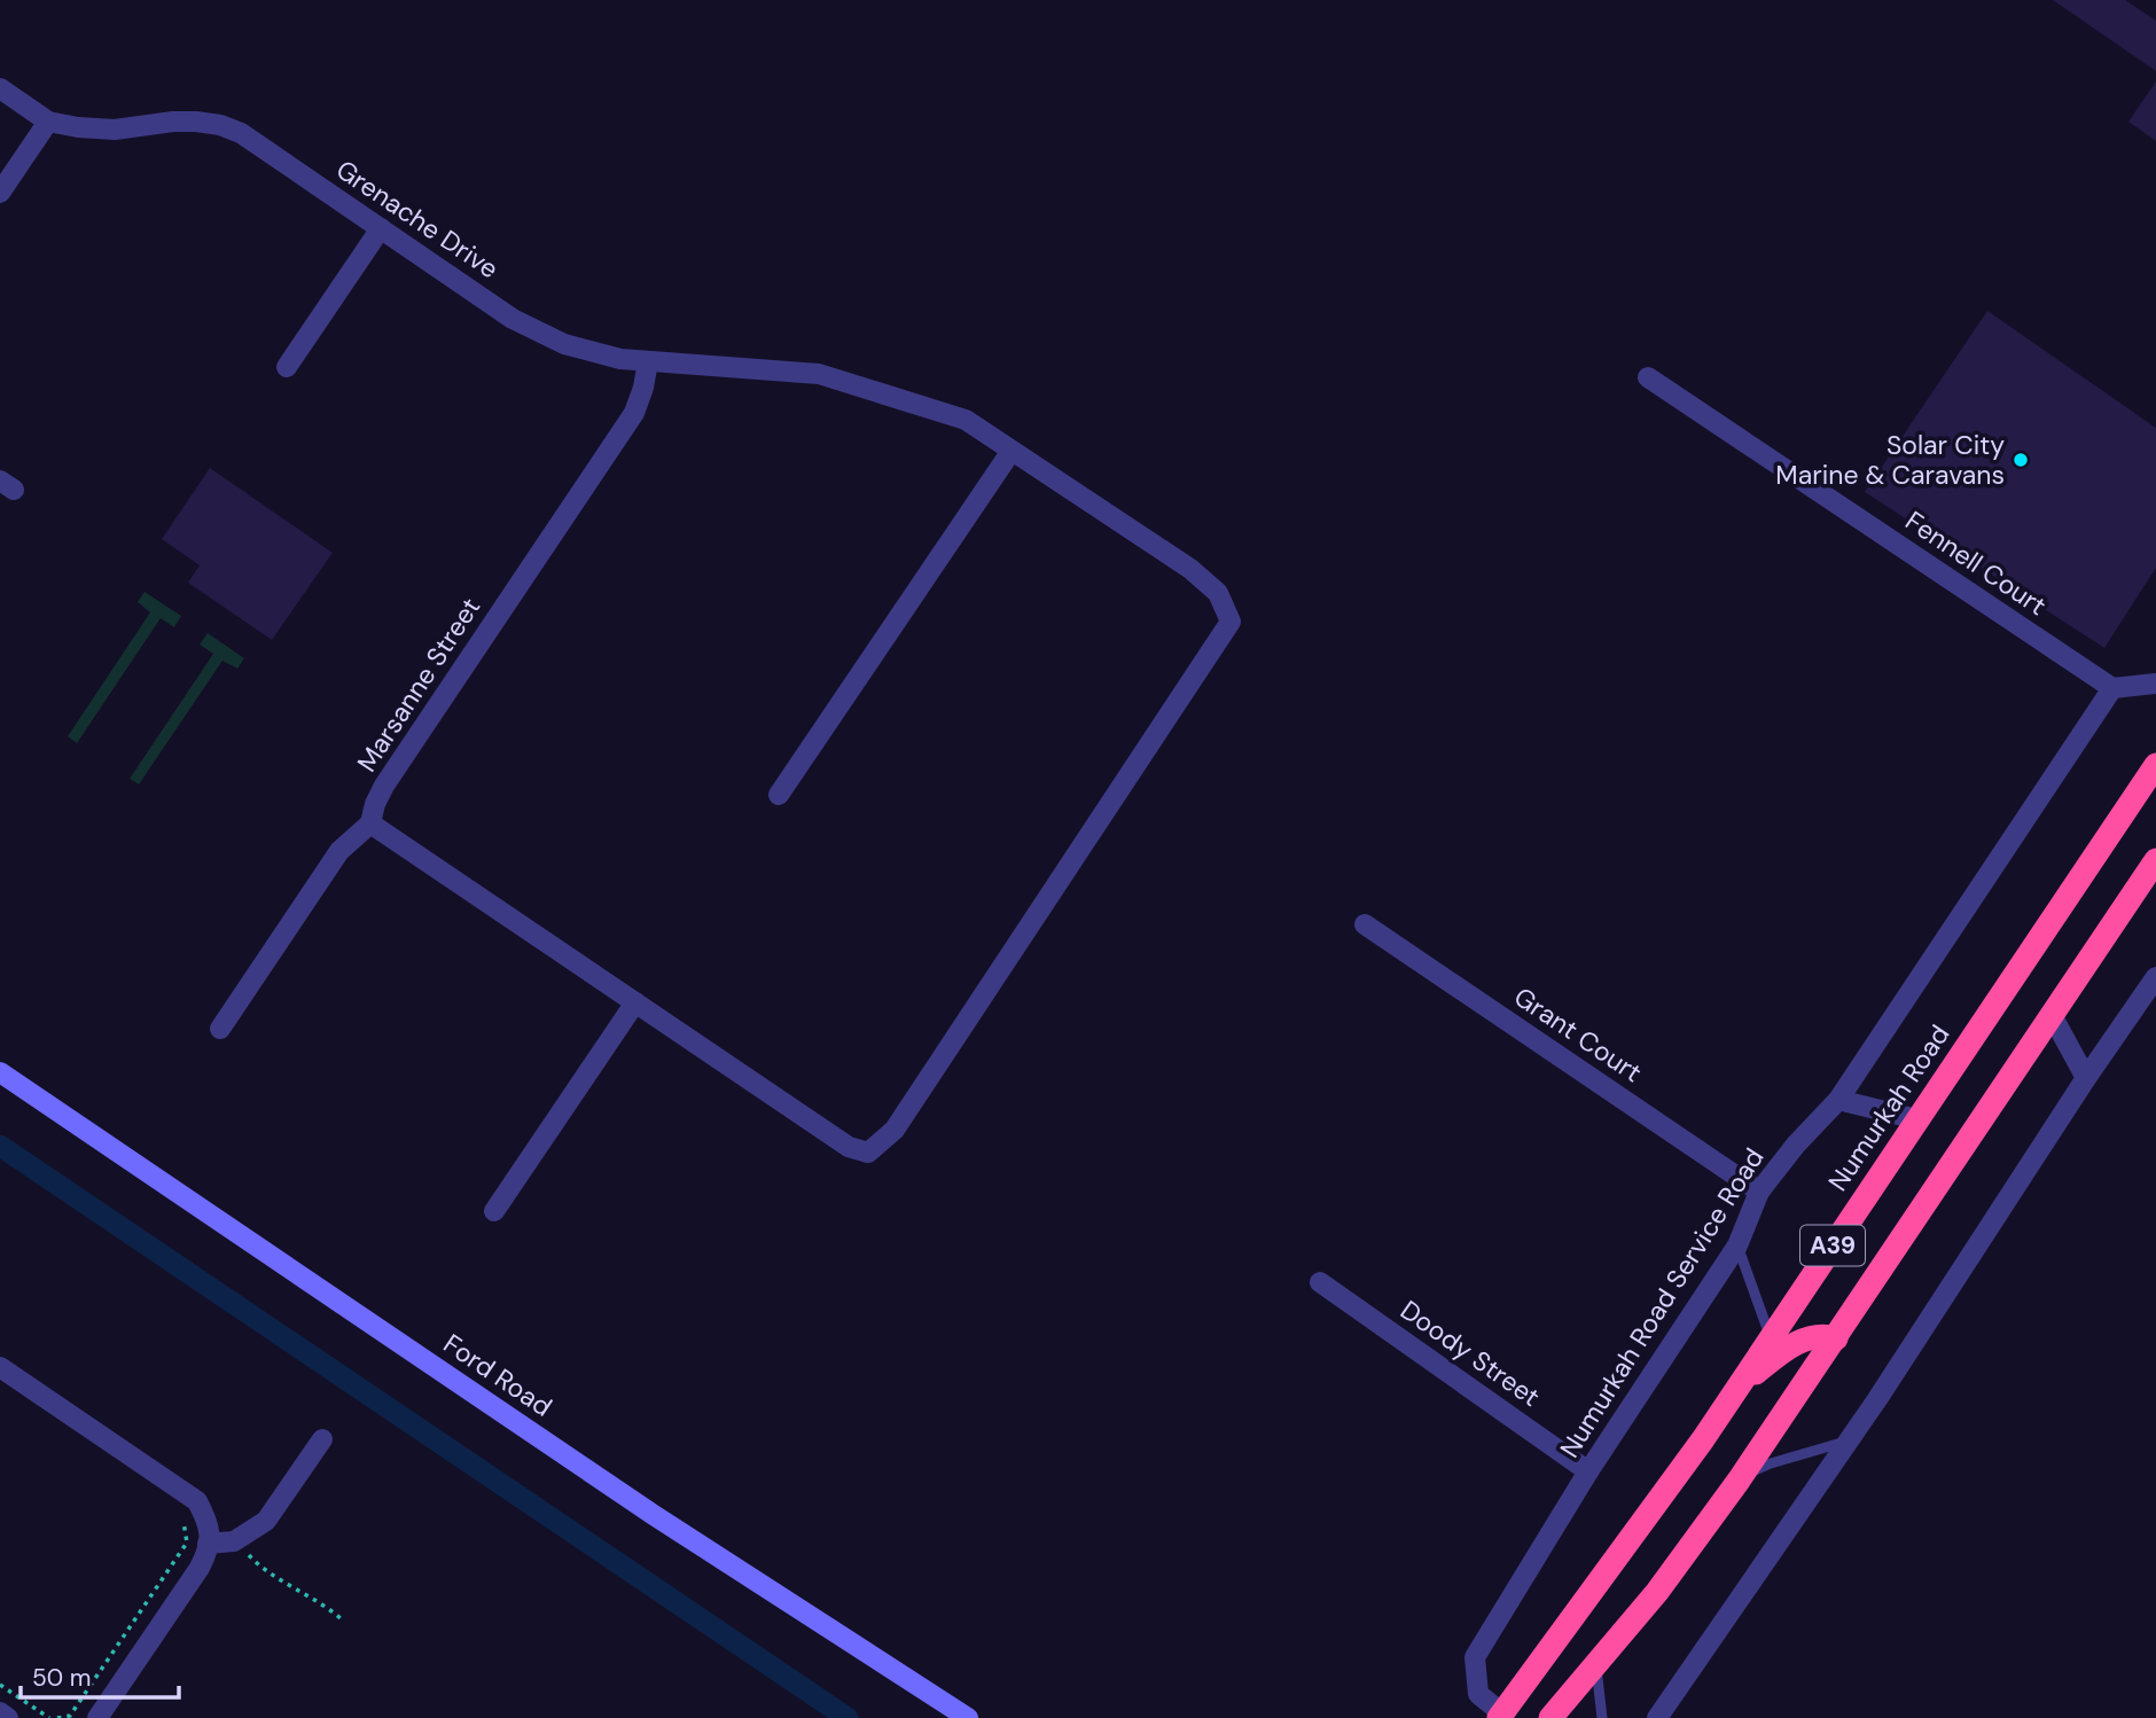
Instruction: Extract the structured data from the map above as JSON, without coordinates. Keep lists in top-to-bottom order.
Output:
{
  "streets": {
    "highway": ["Numurkah Road", "A39"],
    "street": [
      "Grenache Drive",
      "Fennell Court",
      "Marsanne Street",
      "Grant Court",
      "Numurkah Road Service Road",
      "Doody Street",
      "Ford Road"
    ]
  },
  "crossings": [
    ["Grenache Drive", "Marsanne Street"],
    ["Fennell Court", "Numurkah Road Service Road"],
    ["Grant Court", "Numurkah Road Service Road"],
    ["Numurkah Road", "Numurkah Road Service Road"],
    ["Numurkah Road Service Road", "Doody Street"]
  ],
  "places": ["Solar City Marine & Caravans"],
  "scale_bar": "50 m"
}
